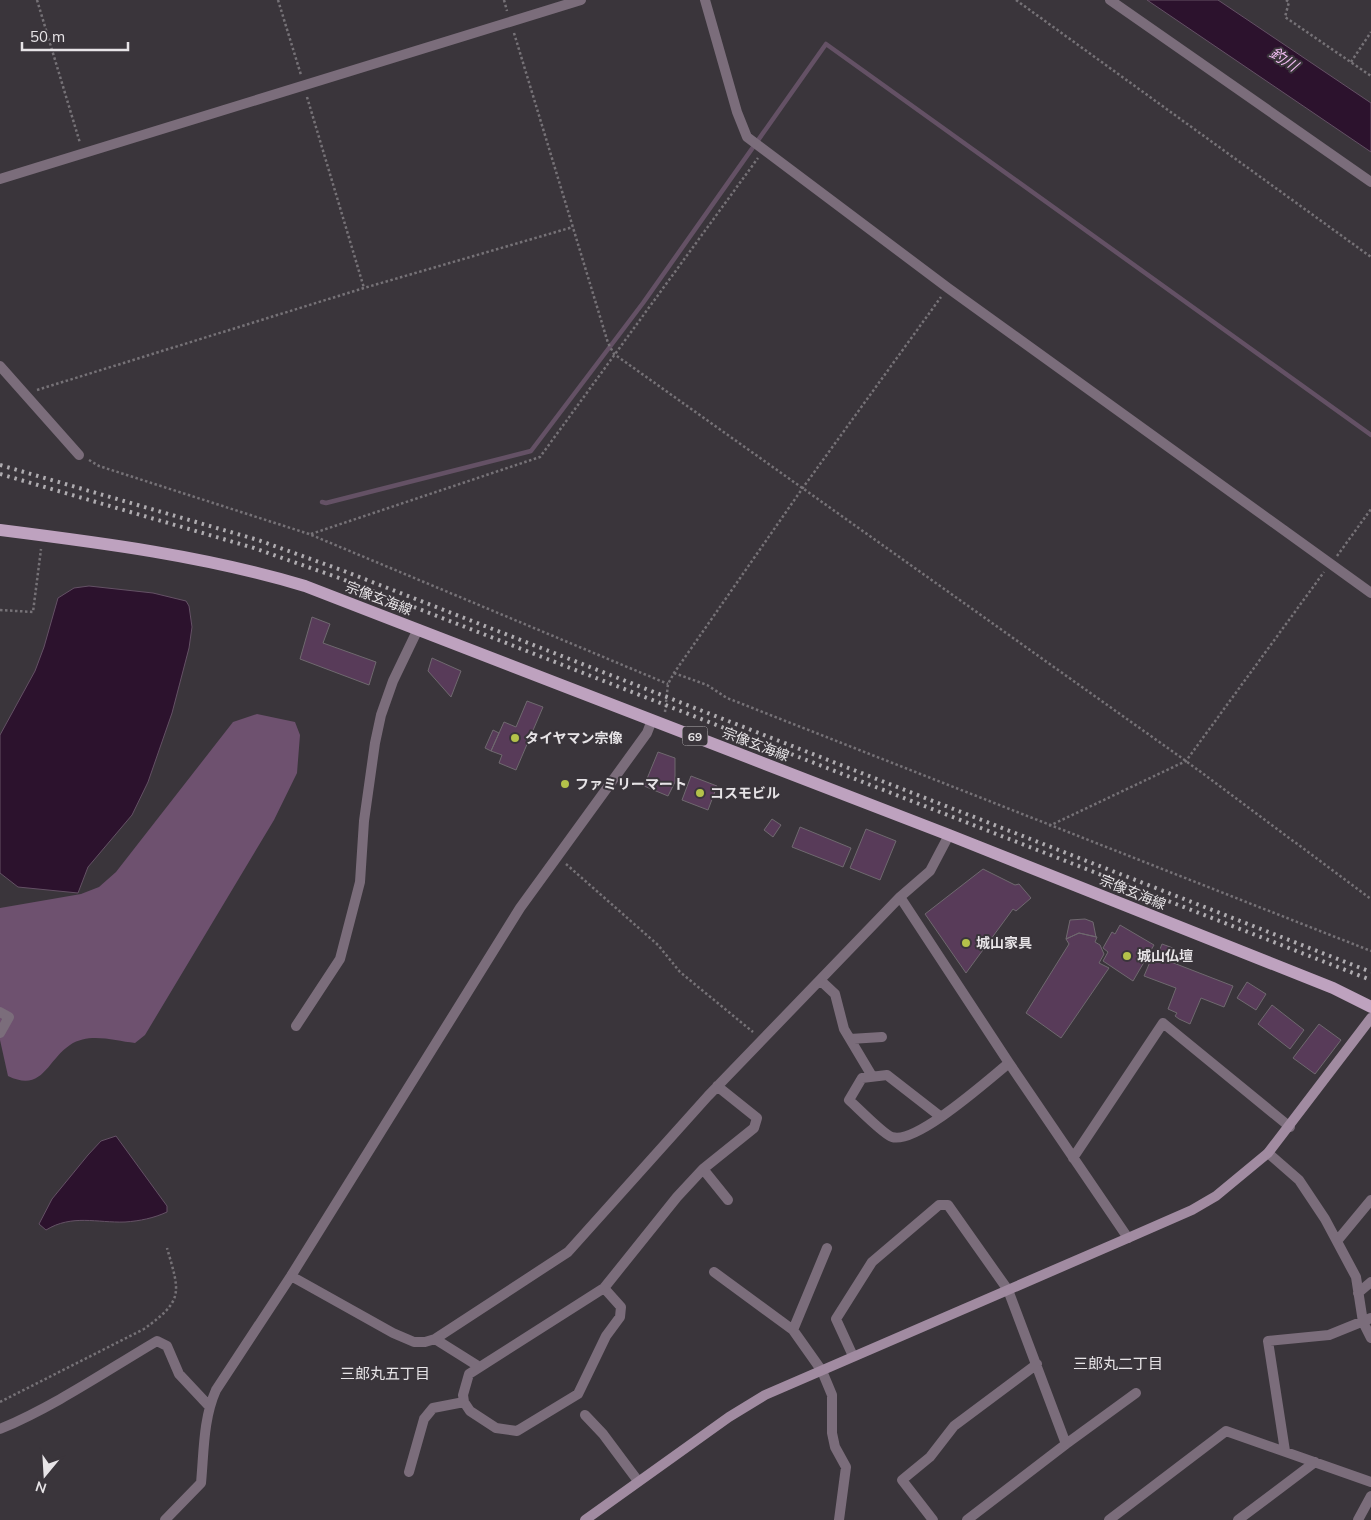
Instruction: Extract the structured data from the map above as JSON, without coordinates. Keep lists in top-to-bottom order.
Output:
{
  "streets": {
    "main road": ["宗像玄海線", "69"]
  },
  "districts": ["三郎丸二丁目", "三郎丸五丁目"],
  "water": ["釣川"],
  "places": [
    "タイヤマン宗像",
    "ファミリーマート",
    "コスモビル",
    "城山家具",
    "城山仏壇"
  ],
  "scale_bar": "50 m",
  "north": "bottom"
}
